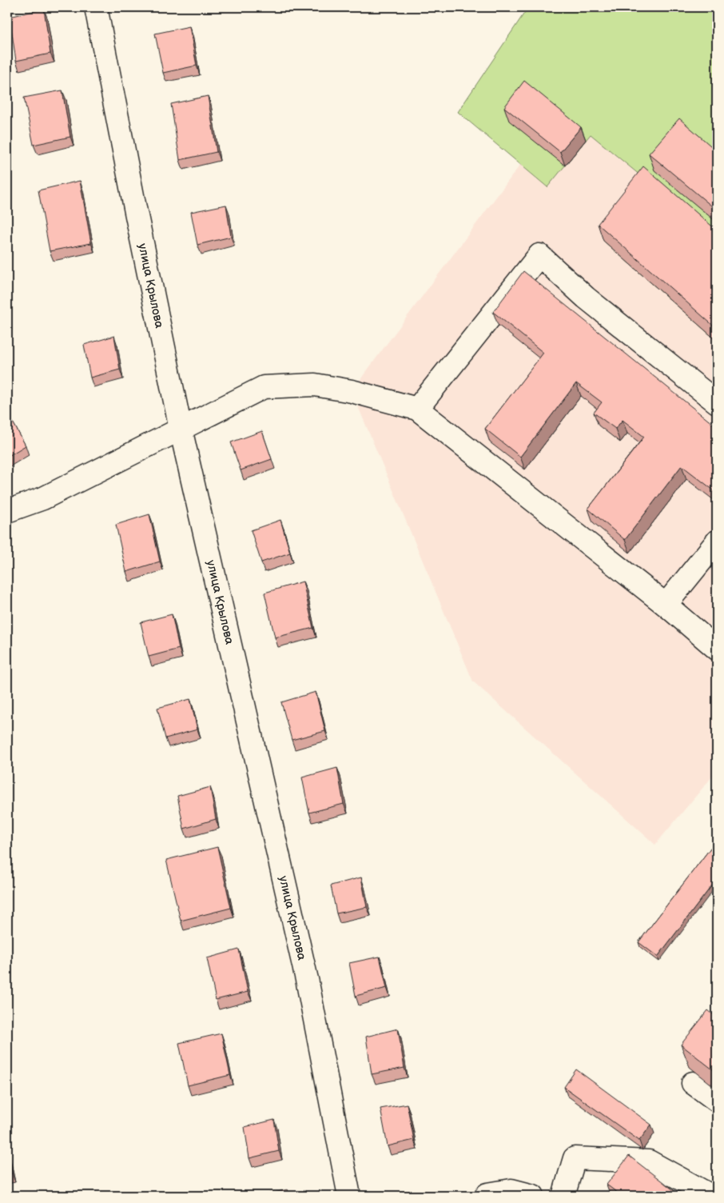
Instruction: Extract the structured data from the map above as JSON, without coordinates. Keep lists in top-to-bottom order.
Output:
{
  "streets": {
    "street": ["улица Крылова"]
  }
}
